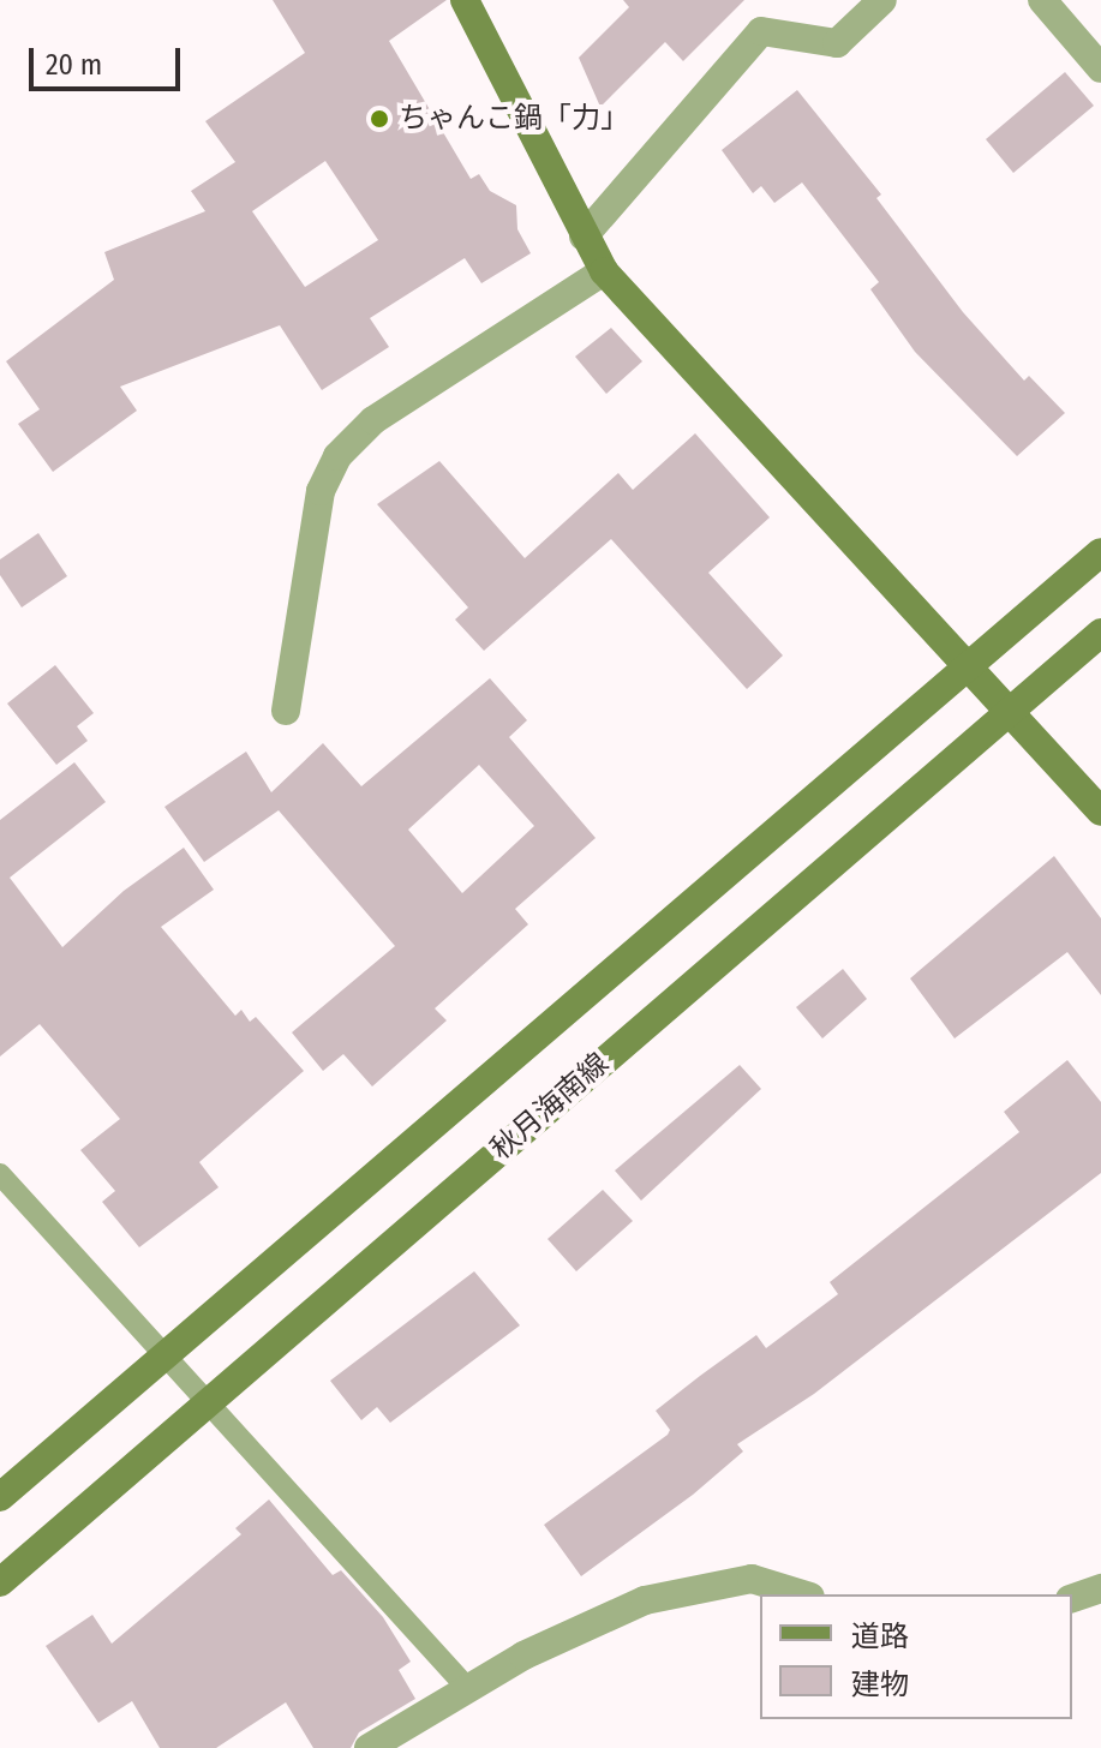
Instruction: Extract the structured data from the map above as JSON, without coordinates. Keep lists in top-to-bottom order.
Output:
{
  "streets": {
    "main road": ["秋月海南線"]
  },
  "places": ["ちゃんこ鍋「力」"],
  "legend": ["道路", "建物"],
  "scale_bar": "20 m"
}
